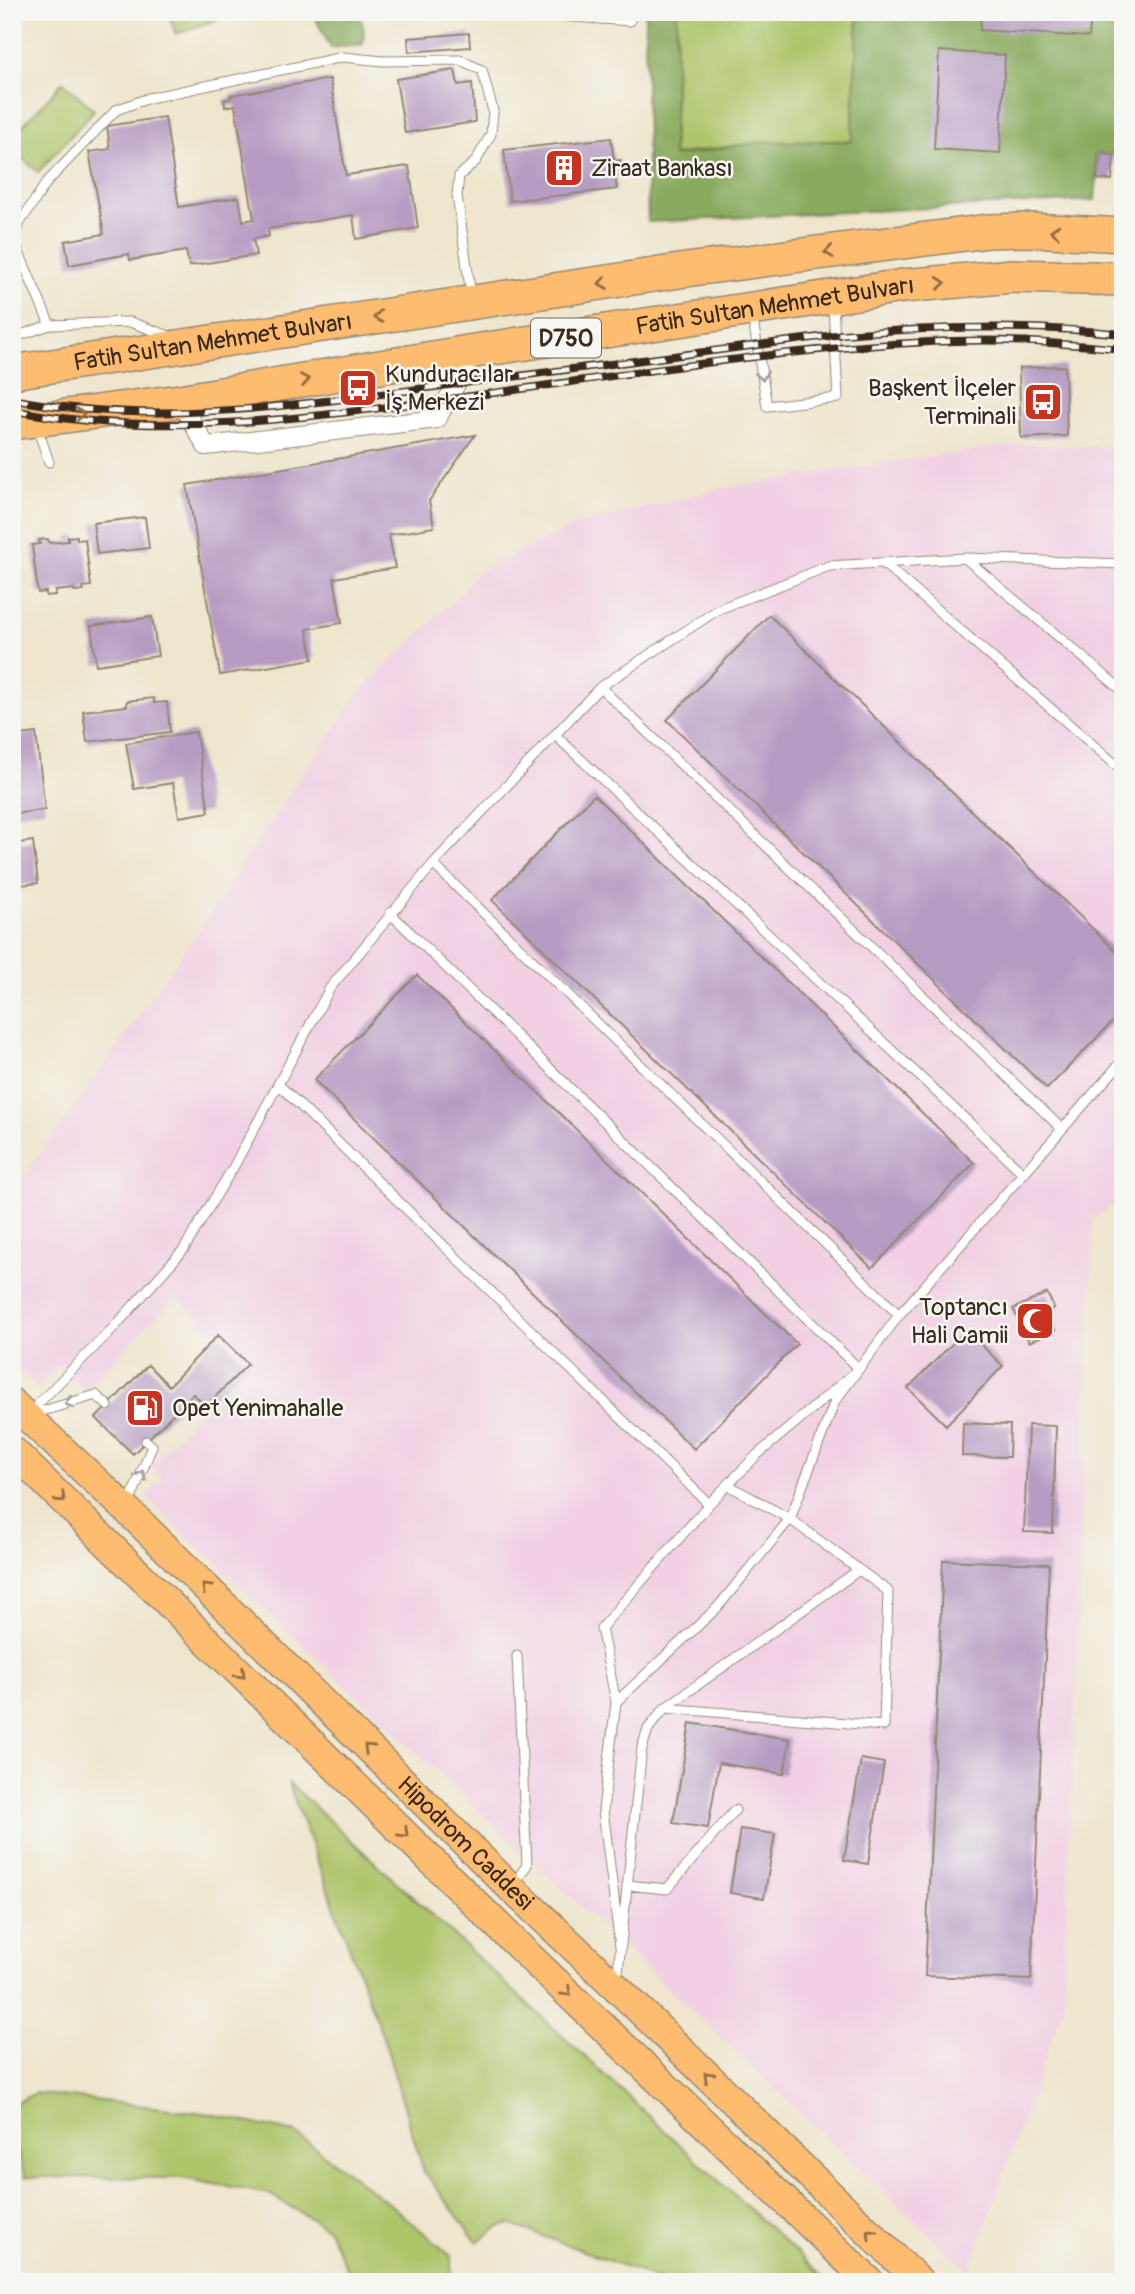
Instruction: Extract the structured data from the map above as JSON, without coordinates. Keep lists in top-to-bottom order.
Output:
{
  "streets": {
    "highway": ["Fatih Sultan Mehmet Bulvarı", "D750"],
    "main road": ["Hipodrom Caddesi"]
  },
  "places": {
    "building": ["Ziraat Bankası"],
    "bus stop": ["Kunduracılar İş Merkezi", "Başkent İlçeler Terminali"],
    "mosque": ["Toptancı Hali Camii"],
    "fuel station": ["Opet Yenimahalle"]
  }
}
